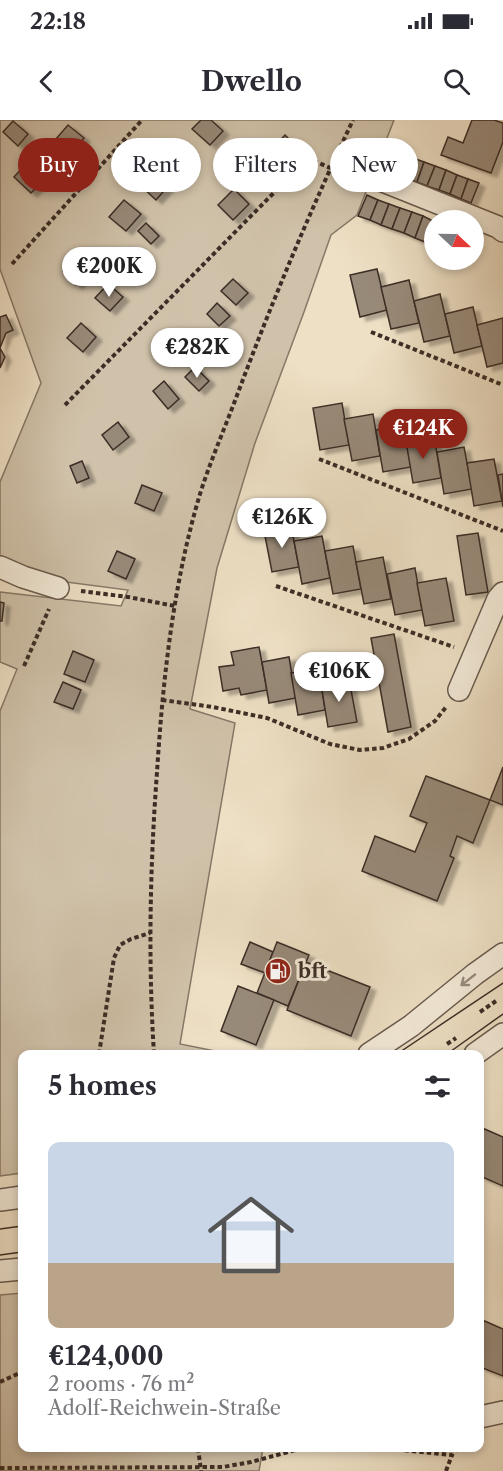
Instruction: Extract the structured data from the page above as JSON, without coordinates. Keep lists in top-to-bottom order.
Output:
{
  "places": {
    "fuel station": ["bft"]
  },
  "north": "right",
  "page": {
    "status": "22:18",
    "header": "Dwello",
    "chip": [
      "Buy",
      "Rent",
      "Filters",
      "New"
    ],
    "price": [
      "€200K",
      "€282K",
      "€124K",
      "€126K",
      "€106K"
    ],
    "heading": "5 homes",
    "list": [
      {
        "name": "€124,000",
        "note": "2 rooms · 76 m² · Adolf-Reichwein-Straße"
      }
    ]
  }
}
